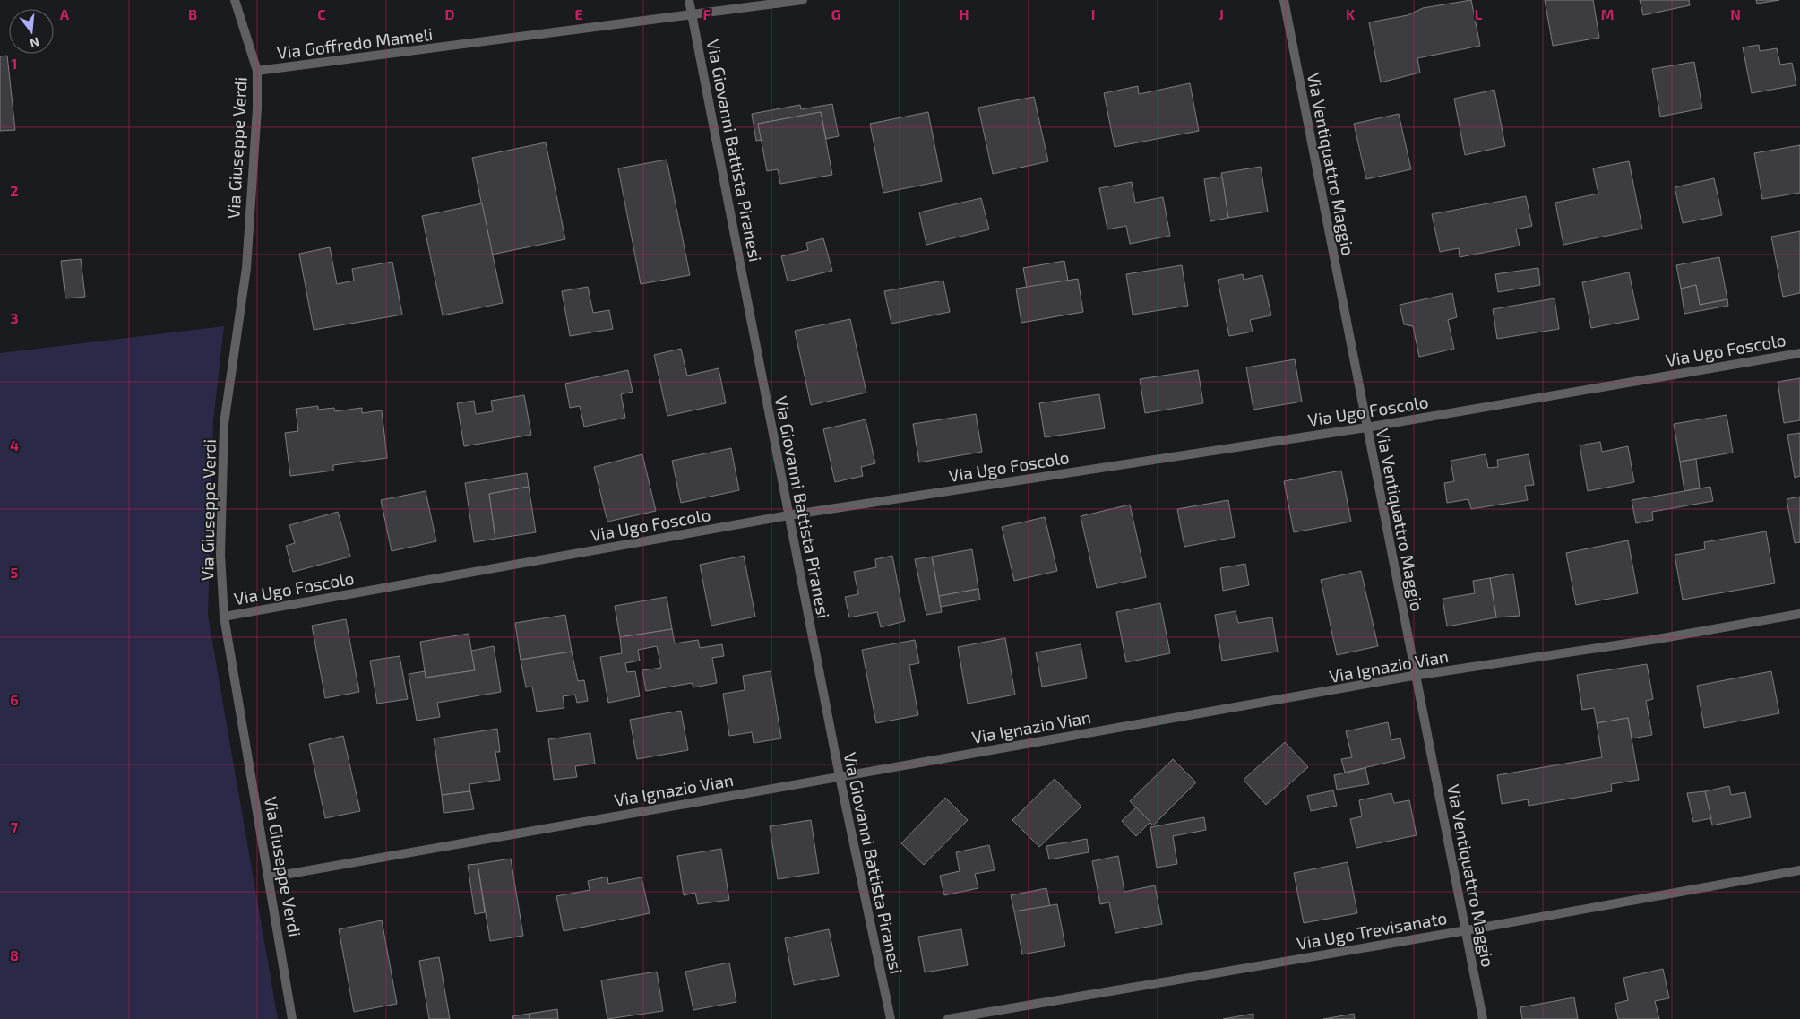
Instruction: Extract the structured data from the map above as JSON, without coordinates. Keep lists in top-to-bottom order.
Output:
{
  "streets": {
    "street": [
      "Via Goffredo Mameli",
      "Via Giuseppe Verdi",
      "Via Giovanni Battista Piranesi",
      "Via Ventiquattro Maggio",
      "Via Ugo Foscolo",
      "Via Ignazio Vian",
      "Via Ugo Trevisanato"
    ]
  },
  "crossings": [
    ["Via Goffredo Mameli", "Via Giuseppe Verdi"],
    ["Via Goffredo Mameli", "Via Giovanni Battista Piranesi"],
    ["Via Giuseppe Verdi", "Via Ugo Foscolo"],
    ["Via Giuseppe Verdi", "Via Ignazio Vian"],
    ["Via Giovanni Battista Piranesi", "Via Ugo Foscolo"],
    ["Via Giovanni Battista Piranesi", "Via Ignazio Vian"],
    ["Via Ventiquattro Maggio", "Via Ugo Foscolo"],
    ["Via Ventiquattro Maggio", "Via Ignazio Vian"],
    ["Via Ventiquattro Maggio", "Via Ugo Trevisanato"]
  ],
  "north": "bottom",
  "grid": {
    "columns": [
      "A",
      "B",
      "C",
      "D",
      "E",
      "F",
      "G",
      "H",
      "I",
      "J",
      "K",
      "L",
      "M",
      "N"
    ],
    "rows": [
      "1",
      "2",
      "3",
      "4",
      "5",
      "6",
      "7",
      "8"
    ]
  }
}
